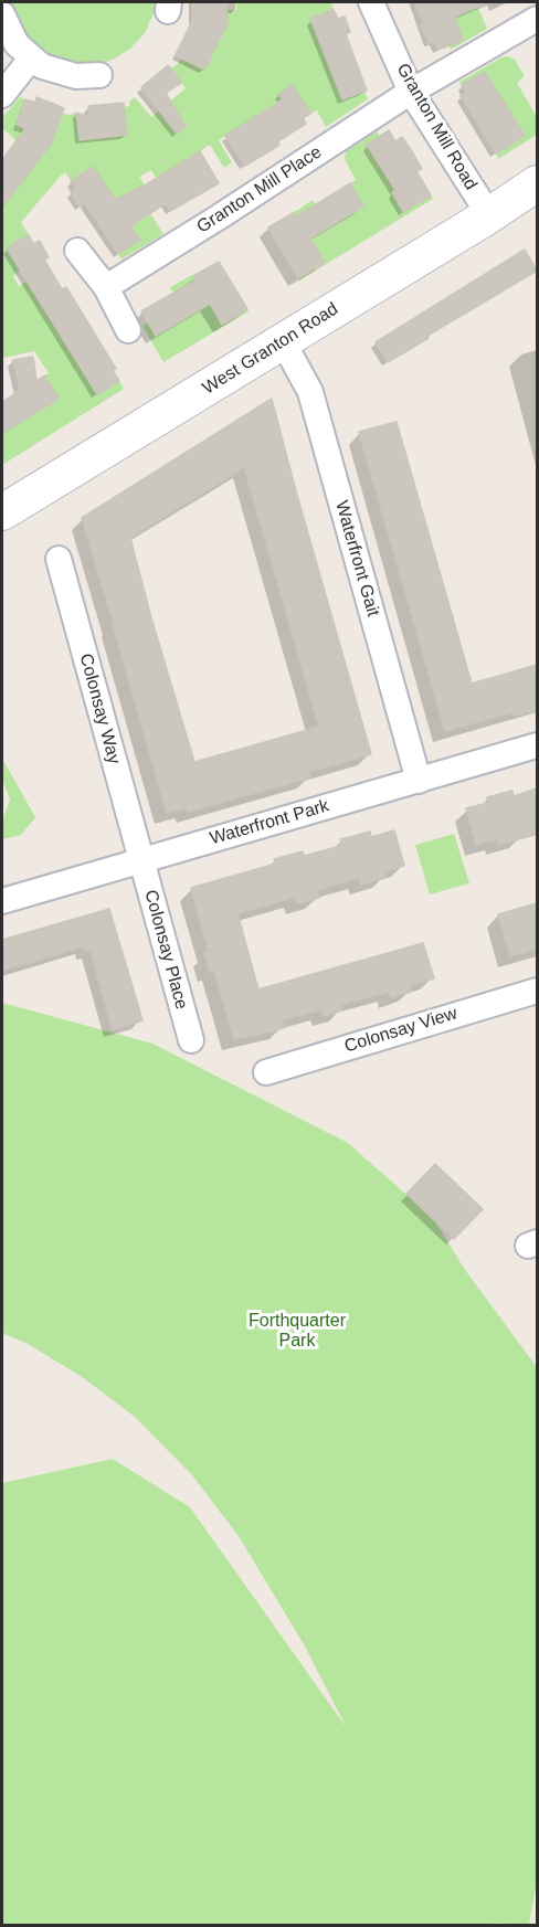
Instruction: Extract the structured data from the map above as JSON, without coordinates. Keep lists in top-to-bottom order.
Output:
{
  "streets": {
    "street": [
      "Granton Mill Road",
      "Granton Mill Place",
      "West Granton Road",
      "Waterfront Gait",
      "Colonsay Way",
      "Waterfront Park",
      "Colonsay Place",
      "Colonsay View"
    ]
  },
  "crossings": [
    ["Granton Mill Road", "Granton Mill Place"],
    ["Granton Mill Road", "West Granton Road"],
    ["West Granton Road", "Waterfront Gait"],
    ["Waterfront Gait", "Waterfront Park"],
    ["Colonsay Way", "Waterfront Park"],
    ["Colonsay Way", "Colonsay Place"],
    ["Waterfront Park", "Colonsay Place"]
  ],
  "parks": ["Forthquarter Park"]
}
